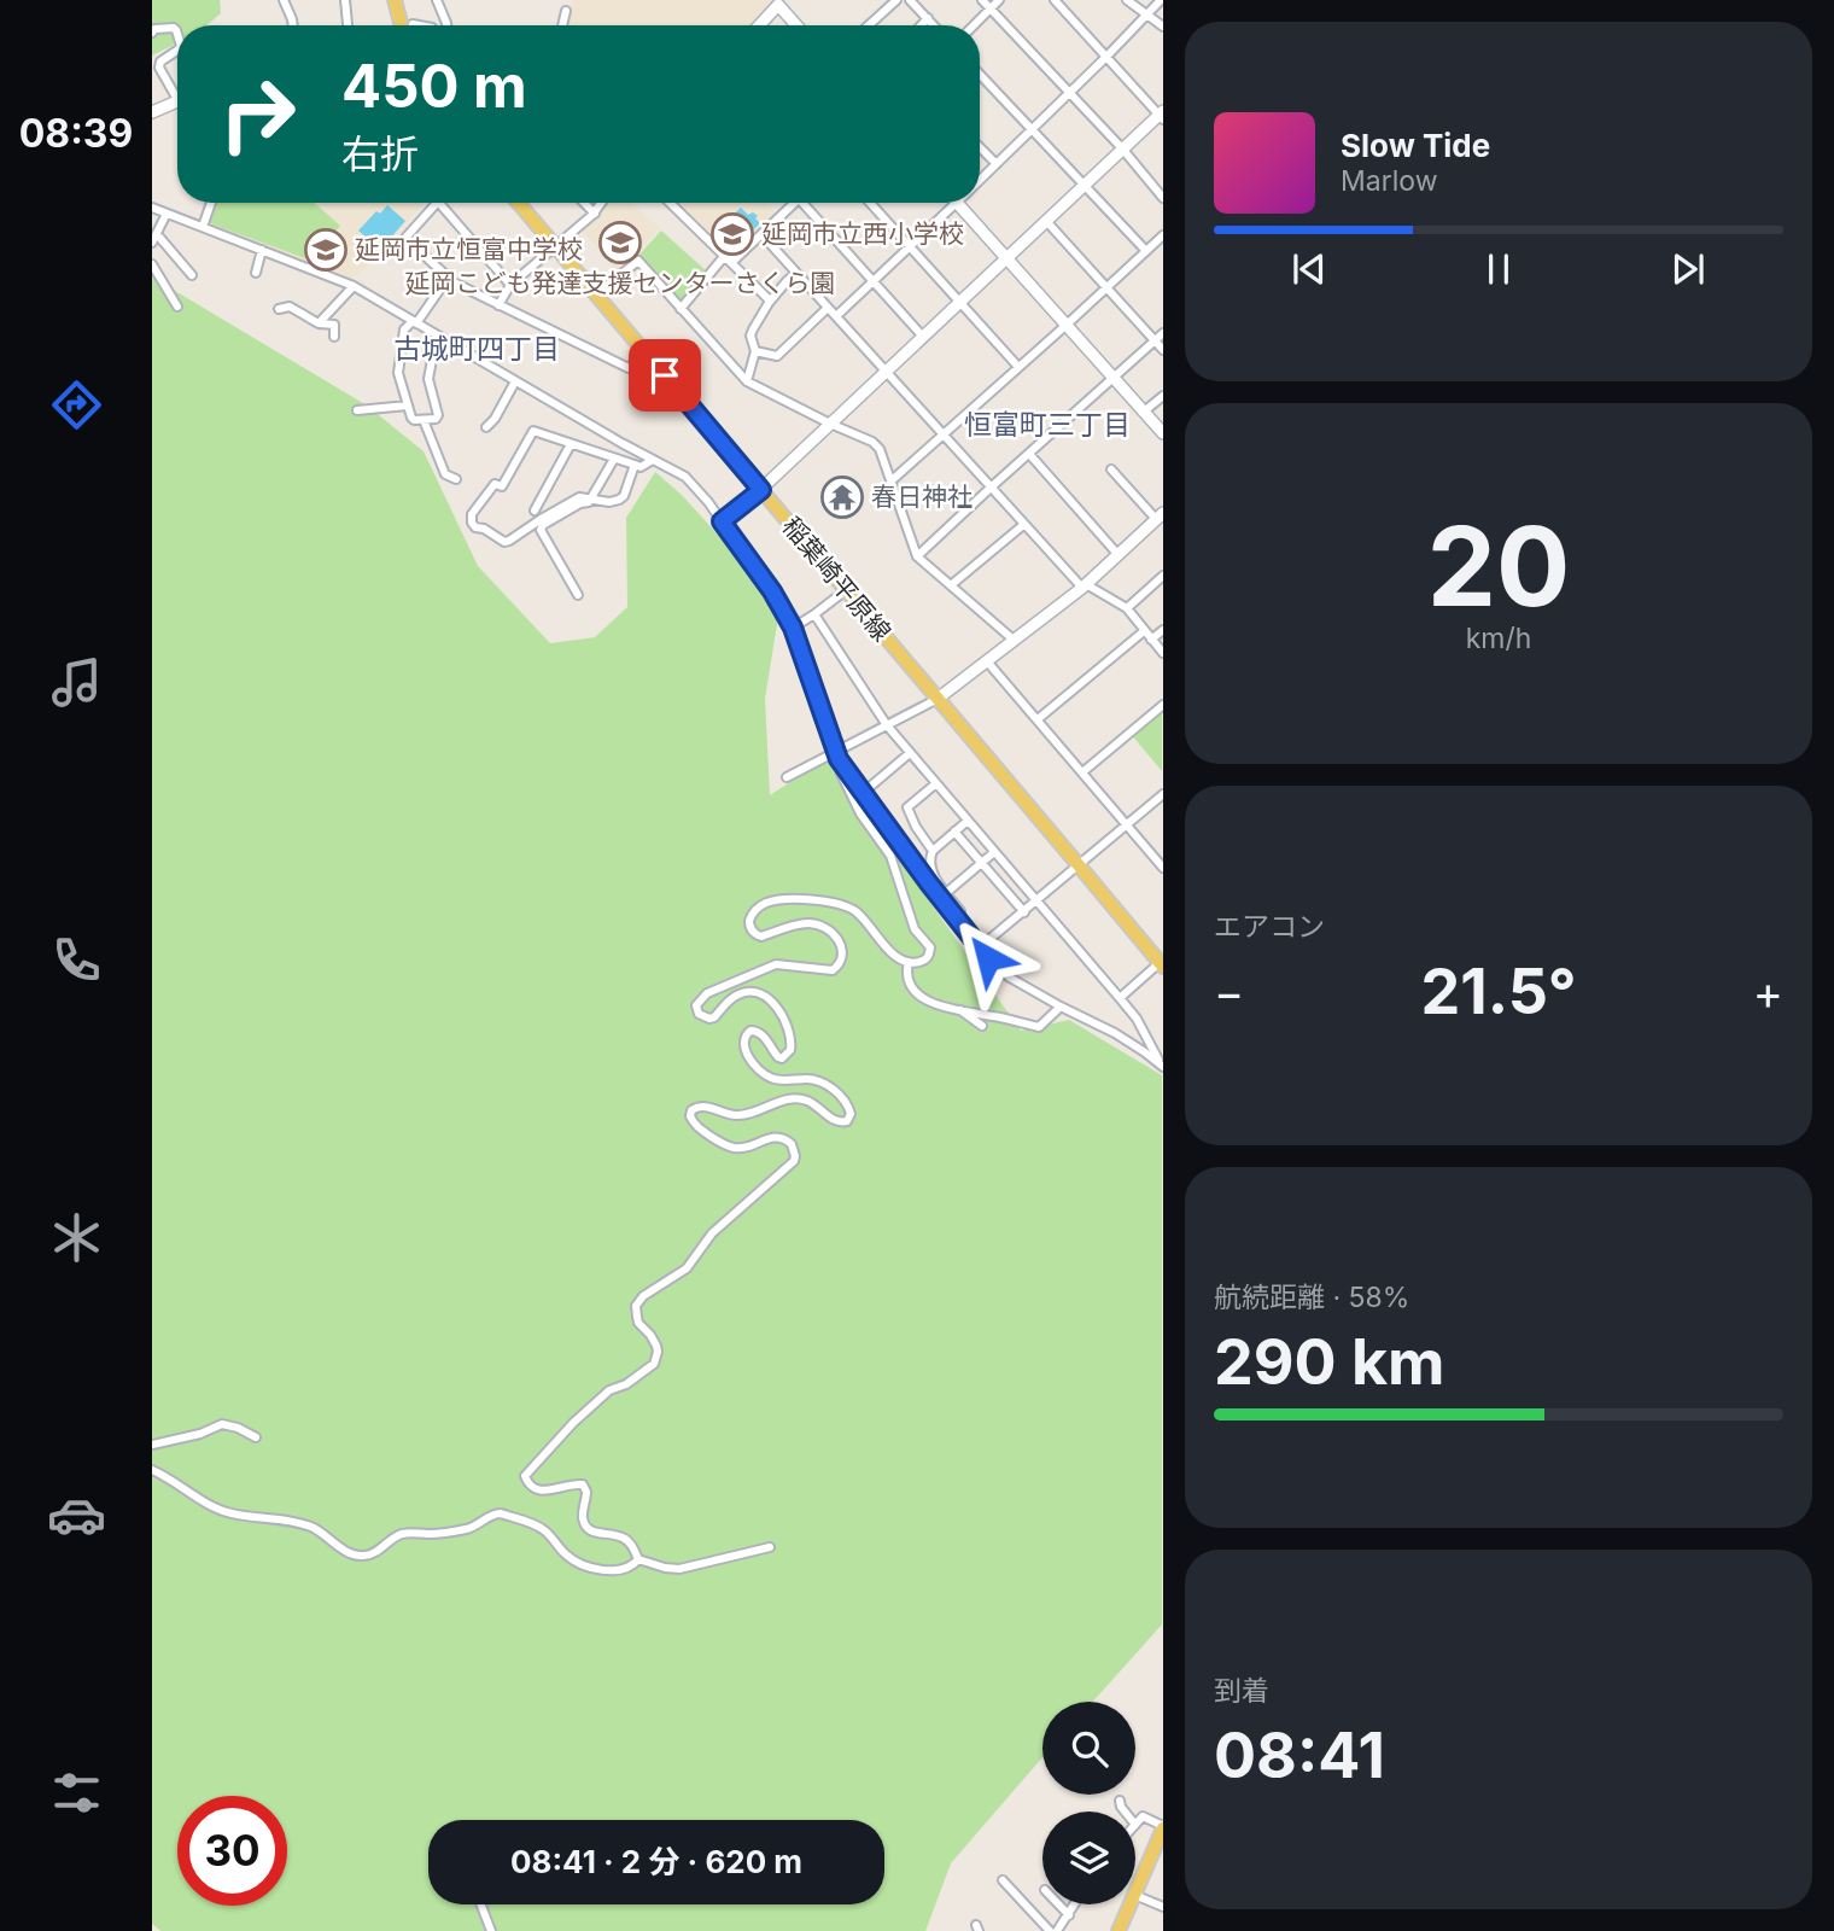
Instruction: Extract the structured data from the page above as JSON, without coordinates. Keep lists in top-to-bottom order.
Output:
{
  "streets": {
    "main road": ["稲葉崎平原線"]
  },
  "districts": ["古城町四丁目", "恒富町三丁目"],
  "places": {
    "school or university": ["延岡市立西小学校", "延岡こども発達支援センターさくら園", "延岡市立恒富中学校"],
    "temple": ["春日神社"]
  },
  "page": {
    "tabs": "08:39",
    "turn": ["450 m", "右折"],
    "song": ["Slow Tide", "Marlow"],
    "tile": [
      ["20", "km/h"],
      "エアコン",
      ["航続距離 · 58%", "290 km"],
      ["到着", "08:41"]
    ],
    "heat": ["−", "21.5°", "+"],
    "limit": "30",
    "trip": "08:41 · 2 分 · 620 m"
  }
}
